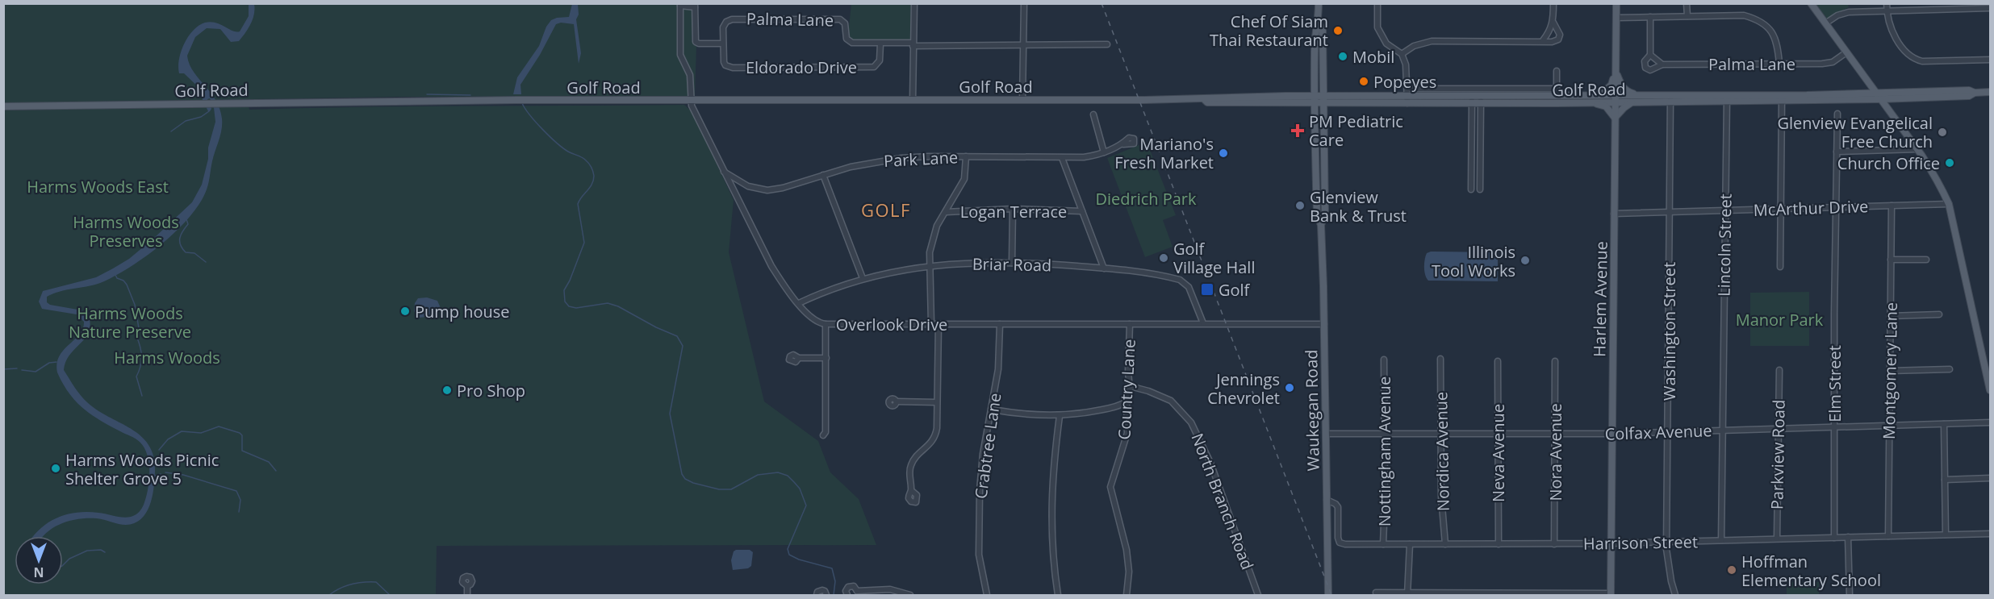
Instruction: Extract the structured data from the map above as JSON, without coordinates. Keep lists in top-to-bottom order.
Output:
{
  "streets": {
    "main road": ["Golf Road", "Harlem Avenue", "Waukegan Road"],
    "street": [
      "Palma Lane",
      "Eldorado Drive",
      "Park Lane",
      "McArthur Drive",
      "Logan Terrace",
      "Lincoln Street",
      "Briar Road",
      "Overlook Drive",
      "Washington Street",
      "Montgomery Lane",
      "Elm Street",
      "Country Lane",
      "Colfax Avenue",
      "Crabtree Lane",
      "Nottingham Avenue",
      "Nordica Avenue",
      "Nora Avenue",
      "Neva Avenue",
      "Parkview Road",
      "North Branch Road",
      "Harrison Street"
    ]
  },
  "crossings": [
    ["Palma Lane", "Eldorado Drive"],
    ["Golf Road", "Lincoln Street"],
    ["Golf Road", "Harlem Avenue"],
    ["Golf Road", "Overlook Drive"],
    ["Golf Road", "Washington Street"],
    ["Golf Road", "Waukegan Road"],
    ["Park Lane", "Overlook Drive"],
    ["McArthur Drive", "Lincoln Street"],
    ["McArthur Drive", "Harlem Avenue"],
    ["McArthur Drive", "Washington Street"],
    ["McArthur Drive", "Montgomery Lane"],
    ["McArthur Drive", "Elm Street"],
    ["Lincoln Street", "Colfax Avenue"],
    ["Lincoln Street", "Harrison Street"],
    ["Briar Road", "Overlook Drive"],
    ["Harlem Avenue", "Colfax Avenue"],
    ["Harlem Avenue", "Harrison Street"],
    ["Overlook Drive", "Country Lane"],
    ["Overlook Drive", "Waukegan Road"],
    ["Overlook Drive", "Crabtree Lane"],
    ["Washington Street", "Colfax Avenue"],
    ["Washington Street", "Harrison Street"],
    ["Montgomery Lane", "Colfax Avenue"],
    ["Montgomery Lane", "Harrison Street"],
    ["Elm Street", "Colfax Avenue"],
    ["Elm Street", "Harrison Street"],
    ["Country Lane", "North Branch Road"],
    ["Waukegan Road", "Colfax Avenue"],
    ["Waukegan Road", "Harrison Street"],
    ["Colfax Avenue", "Nottingham Avenue"],
    ["Colfax Avenue", "Nordica Avenue"],
    ["Colfax Avenue", "Nora Avenue"],
    ["Colfax Avenue", "Neva Avenue"],
    ["Colfax Avenue", "Parkview Road"],
    ["Nottingham Avenue", "Harrison Street"],
    ["Nordica Avenue", "Harrison Street"],
    ["Nora Avenue", "Harrison Street"],
    ["Neva Avenue", "Harrison Street"],
    ["Parkview Road", "Harrison Street"]
  ],
  "districts": ["GOLF"],
  "parks": [
    "Harms Woods East",
    "Diedrich Park",
    "Harms Woods Preserves",
    "Harms Woods Nature Preserve",
    "Manor Park",
    "Harms Woods"
  ],
  "places": {
    "other": [
      "Chef Of Siam Thai Restaurant",
      "Mobil",
      "Popeyes",
      "Glenview Evangelical Free Church",
      "Mariano's Fresh Market",
      "Church Office",
      "Glenview Bank & Trust",
      "Golf Village Hall",
      "Illinois Tool Works",
      "Pump house",
      "Jennings Chevrolet",
      "Pro Shop",
      "Harms Woods Picnic Shelter Grove 5",
      "Hoffman Elementary School"
    ],
    "health": ["PM Pediatric Care"],
    "transit": ["Golf"]
  },
  "north": "bottom"
}
